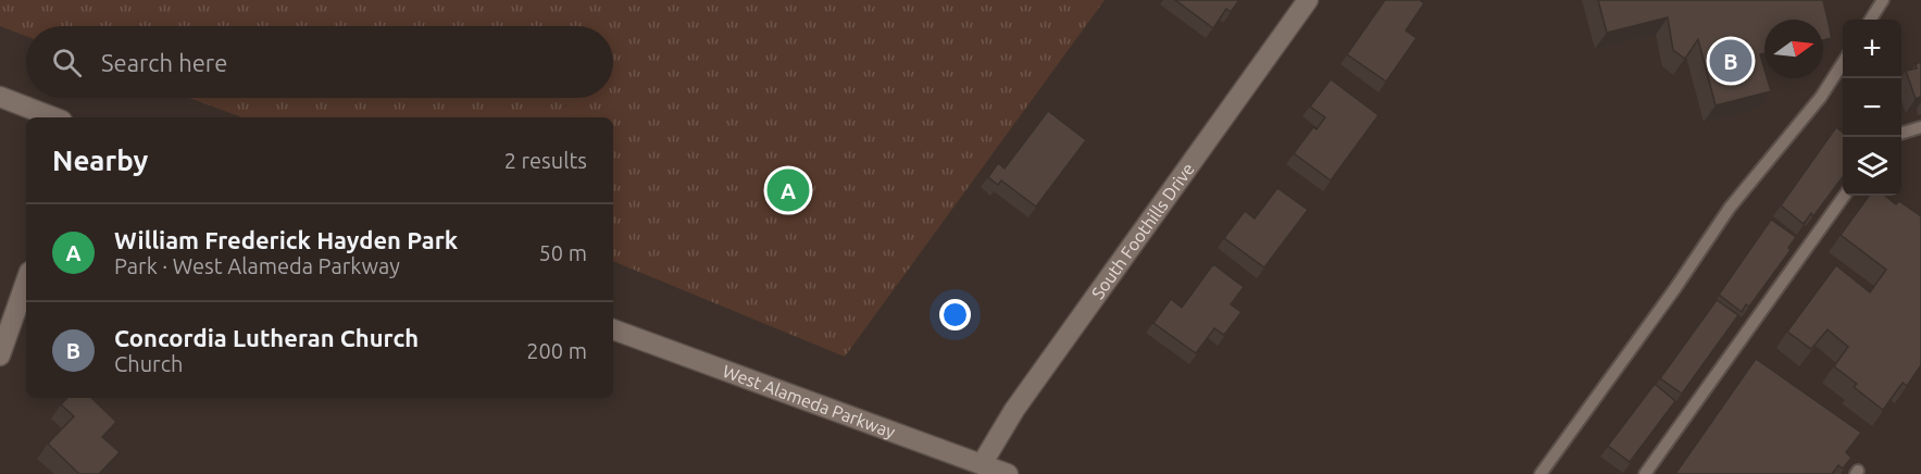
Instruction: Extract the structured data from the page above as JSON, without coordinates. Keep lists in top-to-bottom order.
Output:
{
  "streets": {
    "street": ["South Foothills Drive", "West Alameda Parkway"]
  },
  "crossings": [
    ["South Foothills Drive", "West Alameda Parkway"]
  ],
  "north": "right",
  "page": {
    "map_buttons": ["+", "−"],
    "search": "Search here",
    "pins": ["B", "A"],
    "heading": ["Nearby", "2 results"],
    "list": [
      {
        "mark": "A",
        "name": "William Frederick Hayden Park",
        "note": "Park · West Alameda Parkway",
        "value": "50 m"
      },
      {
        "mark": "B",
        "name": "Concordia Lutheran Church",
        "note": "Church",
        "value": "200 m"
      }
    ]
  }
}
